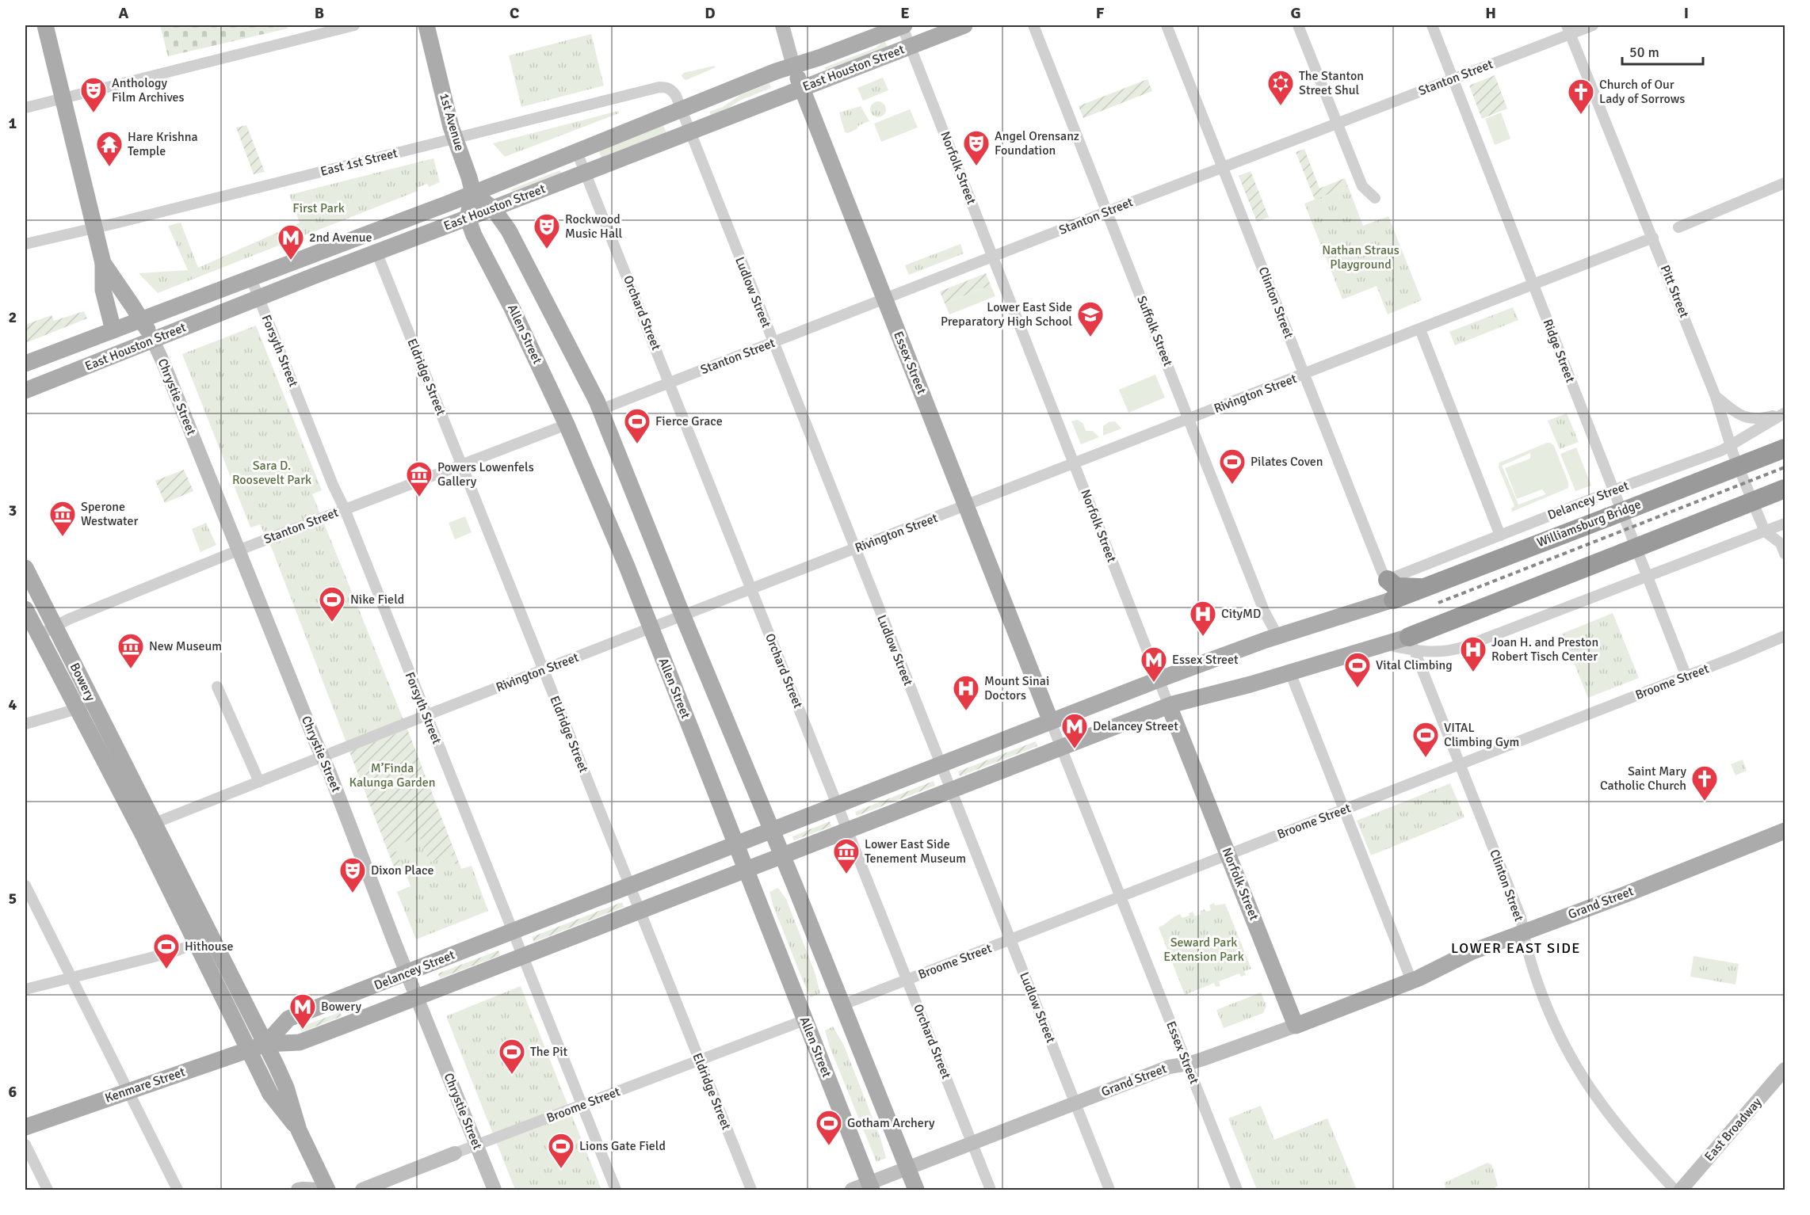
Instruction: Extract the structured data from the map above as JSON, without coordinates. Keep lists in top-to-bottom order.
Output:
{
  "streets": {
    "highway": ["Williamsburg Bridge"],
    "main road": [
      "East Houston Street",
      "1st Avenue",
      "Norfolk Street",
      "Allen Street",
      "Essex Street",
      "Chrystie Street",
      "Delancey Street",
      "Bowery",
      "Broome Street",
      "Grand Street",
      "Kenmare Street",
      "East Broadway"
    ],
    "street": [
      "Stanton Street",
      "East 1st Street",
      "Pitt Street",
      "Ludlow Street",
      "Clinton Street",
      "Orchard Street",
      "Suffolk Street",
      "Forsyth Street",
      "Ridge Street",
      "Eldridge Street",
      "Rivington Street"
    ]
  },
  "crossings": [
    ["East Houston Street", "1st Avenue"],
    ["East Houston Street", "East 1st Street"],
    ["East Houston Street", "Norfolk Street"],
    ["East Houston Street", "Ludlow Street"],
    ["East Houston Street", "Orchard Street"],
    ["East Houston Street", "Allen Street"],
    ["East Houston Street", "Forsyth Street"],
    ["East Houston Street", "Essex Street"],
    ["East Houston Street", "Eldridge Street"],
    ["East Houston Street", "Chrystie Street"],
    ["Stanton Street", "Norfolk Street"],
    ["Stanton Street", "Pitt Street"],
    ["Stanton Street", "Ludlow Street"],
    ["Stanton Street", "Clinton Street"],
    ["Stanton Street", "Orchard Street"],
    ["Stanton Street", "Suffolk Street"],
    ["Stanton Street", "Allen Street"],
    ["Stanton Street", "Forsyth Street"],
    ["Stanton Street", "Ridge Street"],
    ["Stanton Street", "Essex Street"],
    ["Stanton Street", "Eldridge Street"],
    ["Stanton Street", "Chrystie Street"],
    ["Stanton Street", "Bowery"],
    ["1st Avenue", "East 1st Street"],
    ["East 1st Street", "Ludlow Street"],
    ["Norfolk Street", "Rivington Street"],
    ["Norfolk Street", "Delancey Street"],
    ["Norfolk Street", "Broome Street"],
    ["Norfolk Street", "Grand Street"],
    ["Pitt Street", "Rivington Street"],
    ["Pitt Street", "Delancey Street"],
    ["Ludlow Street", "Rivington Street"],
    ["Ludlow Street", "Delancey Street"],
    ["Ludlow Street", "Broome Street"],
    ["Ludlow Street", "Grand Street"],
    ["Clinton Street", "Rivington Street"],
    ["Clinton Street", "Delancey Street"],
    ["Clinton Street", "Broome Street"],
    ["Clinton Street", "Grand Street"],
    ["Orchard Street", "Rivington Street"],
    ["Orchard Street", "Delancey Street"],
    ["Orchard Street", "Broome Street"],
    ["Orchard Street", "Grand Street"],
    ["Suffolk Street", "Rivington Street"],
    ["Suffolk Street", "Delancey Street"],
    ["Allen Street", "Rivington Street"],
    ["Allen Street", "Delancey Street"],
    ["Allen Street", "Broome Street"],
    ["Allen Street", "Grand Street"],
    ["Forsyth Street", "Rivington Street"],
    ["Forsyth Street", "Delancey Street"],
    ["Forsyth Street", "Broome Street"],
    ["Ridge Street", "Rivington Street"],
    ["Ridge Street", "Delancey Street"],
    ["Ridge Street", "Broome Street"],
    ["Essex Street", "Rivington Street"],
    ["Essex Street", "Delancey Street"],
    ["Essex Street", "Broome Street"],
    ["Essex Street", "Grand Street"],
    ["Eldridge Street", "Rivington Street"],
    ["Eldridge Street", "Delancey Street"],
    ["Eldridge Street", "Broome Street"],
    ["Rivington Street", "Chrystie Street"],
    ["Rivington Street", "Bowery"],
    ["Chrystie Street", "Delancey Street"],
    ["Chrystie Street", "Broome Street"],
    ["Delancey Street", "Williamsburg Bridge"],
    ["Delancey Street", "Bowery"],
    ["Delancey Street", "Kenmare Street"],
    ["Bowery", "Kenmare Street"]
  ],
  "districts": ["LOWER EAST SIDE"],
  "parks": [
    "First Park",
    "Nathan Straus Playground",
    "Sara D. Roosevelt Park",
    "M’Finda Kalunga Garden",
    "Seward Park Extension Park"
  ],
  "places": {
    "synagogue": ["The Stanton Street Shul"],
    "theatre": [
      "Anthology Film Archives",
      "Angel Orensanz Foundation",
      "Rockwood Music Hall",
      "Dixon Place"
    ],
    "church": ["Church of Our Lady of Sorrows", "Saint Mary Catholic Church"],
    "temple": ["Hare Krishna Temple"],
    "metro station": [
      "2nd Avenue",
      "Essex Street",
      "Delancey Street",
      "Bowery"
    ],
    "school or university": ["Lower East Side Preparatory High School"],
    "sports": [
      "Fierce Grace",
      "Pilates Coven",
      "Nike Field",
      "Vital Climbing",
      "VITAL Climbing Gym",
      "Hithouse",
      "The Pit",
      "Gotham Archery",
      "Lions Gate Field"
    ],
    "museum": [
      "Powers Lowenfels Gallery",
      "Sperone Westwater",
      "New Museum",
      "Lower East Side Tenement Museum"
    ],
    "hospital": ["CityMD", "Joan H. and Preston Robert Tisch Center", "Mount Sinai Doctors"]
  },
  "scale_bar": "50 m",
  "grid": {
    "columns": [
      "A",
      "B",
      "C",
      "D",
      "E",
      "F",
      "G",
      "H",
      "I"
    ],
    "rows": [
      "1",
      "2",
      "3",
      "4",
      "5",
      "6"
    ]
  }
}
